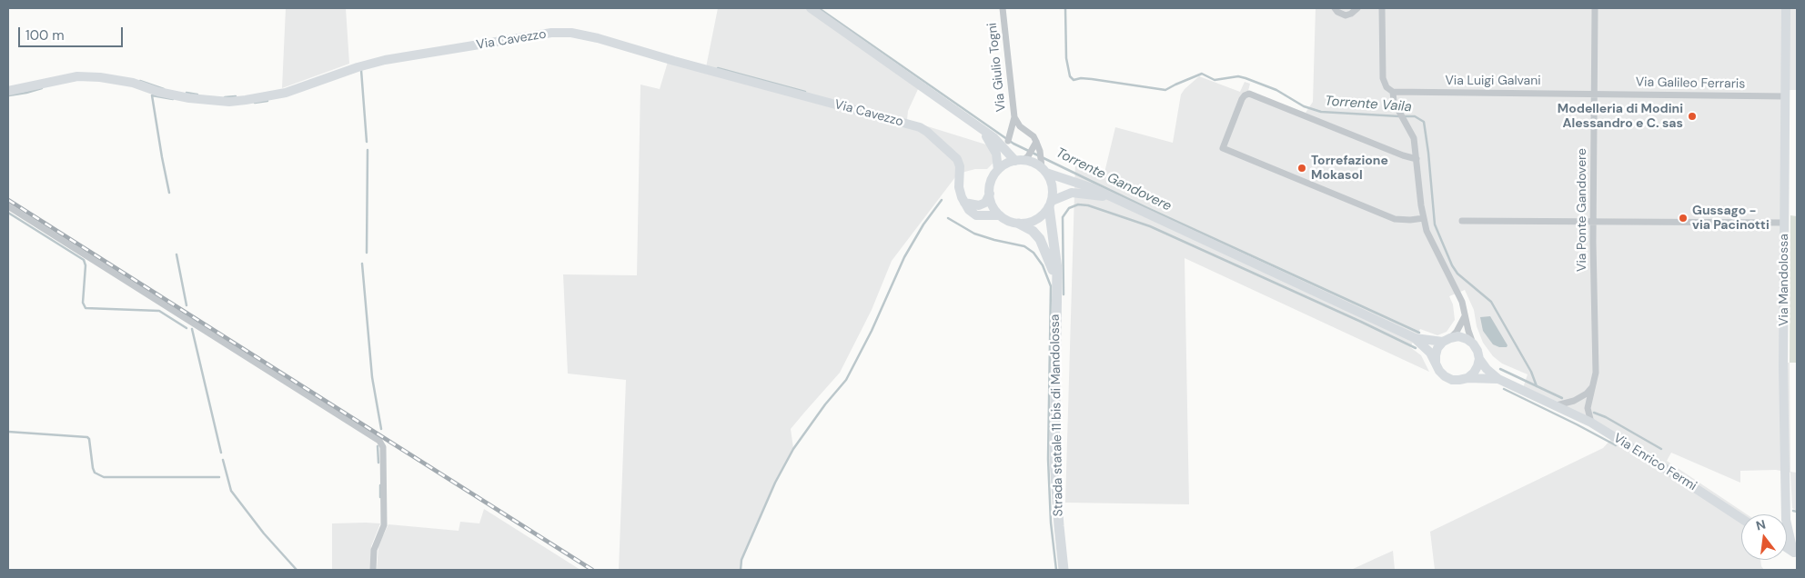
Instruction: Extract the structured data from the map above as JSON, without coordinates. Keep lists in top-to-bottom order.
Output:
{
  "streets": {
    "main road": ["Strada statale 11 bis di Mandolossa"],
    "street": [
      "Via Cavezzo",
      "Via Giulio Togni",
      "Via Luigi Galvani",
      "Via Galileo Ferraris",
      "Via Ponte Gandovere",
      "Via Mandolossa",
      "Via Enrico Fermi"
    ]
  },
  "crossings": [
    ["Via Luigi Galvani", "Via Galileo Ferraris"],
    ["Via Luigi Galvani", "Via Ponte Gandovere"],
    ["Via Galileo Ferraris", "Via Ponte Gandovere"],
    ["Via Galileo Ferraris", "Via Mandolossa"],
    ["Via Ponte Gandovere", "Via Enrico Fermi"]
  ],
  "water": ["Torrente Vaila", "Torrente Gandovere"],
  "places": ["Modelleria di Modini Alessandro e C. sas", "Torrefazione Mokasol", "Gussago - via Pacinotti"],
  "scale_bar": "100 m",
  "north": "top"
}
